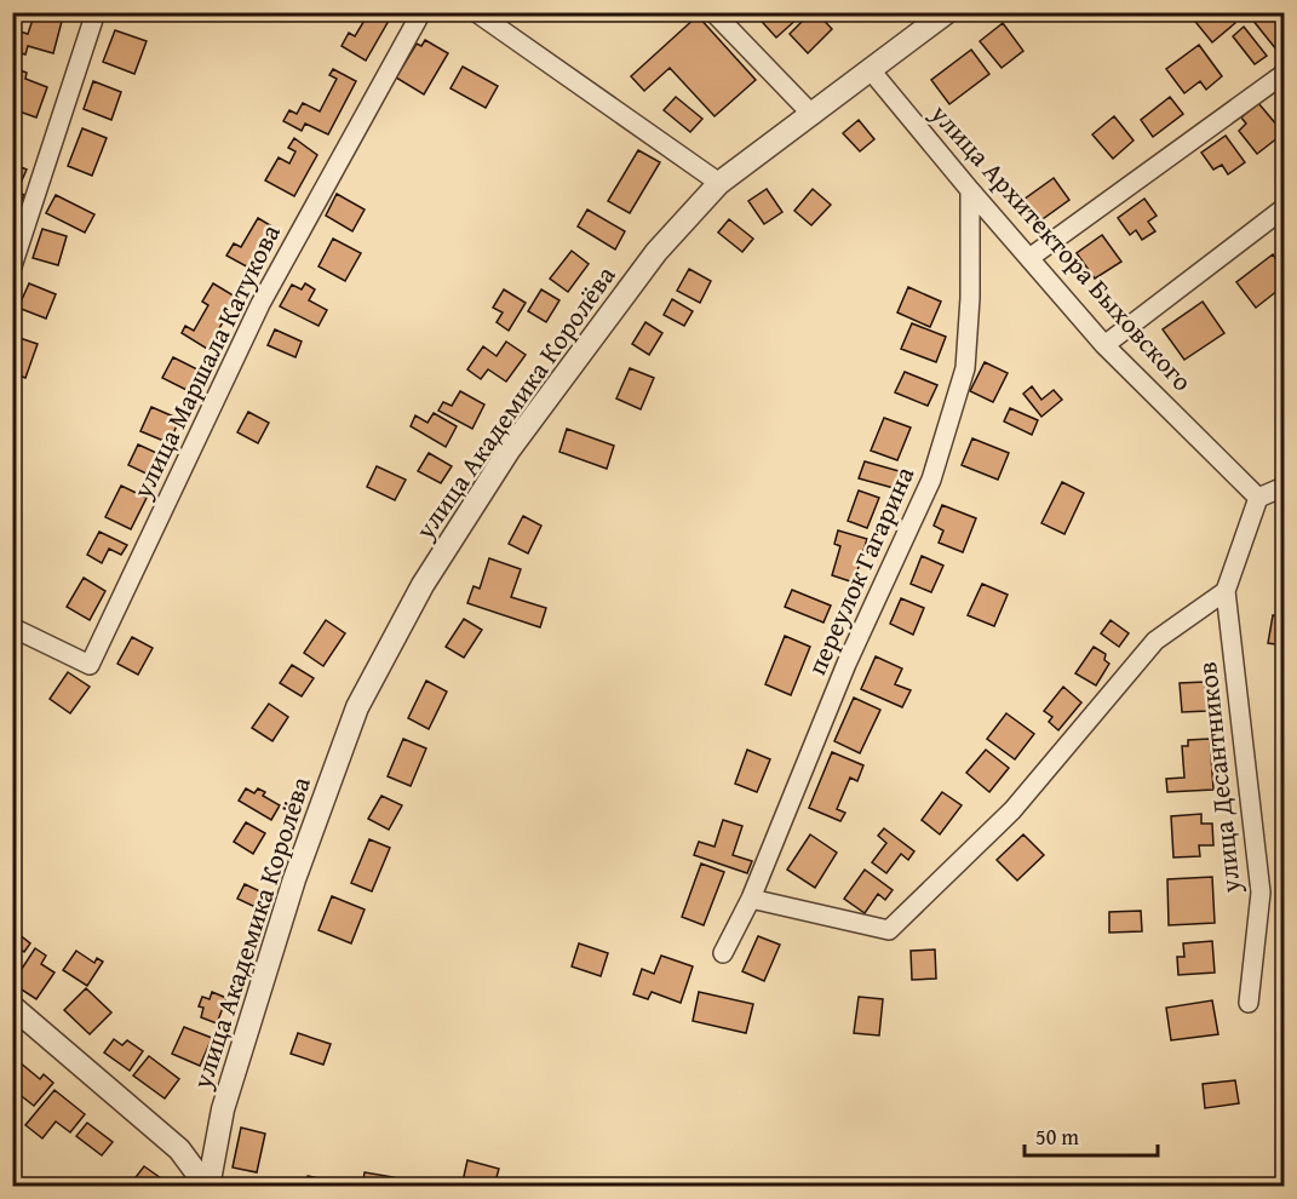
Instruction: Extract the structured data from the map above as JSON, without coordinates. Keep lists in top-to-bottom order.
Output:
{
  "streets": {
    "street": [
      "улица Архитектора Быховского",
      "улица Маршала Катукова",
      "улица Академика Королёва",
      "переулок Гагарина",
      "улица Десантников"
    ]
  },
  "crossings": [
    ["улица Архитектора Быховского", "улица Академика Королёва"],
    ["улица Архитектора Быховского", "переулок Гагарина"]
  ],
  "scale_bar": "50 m"
}
